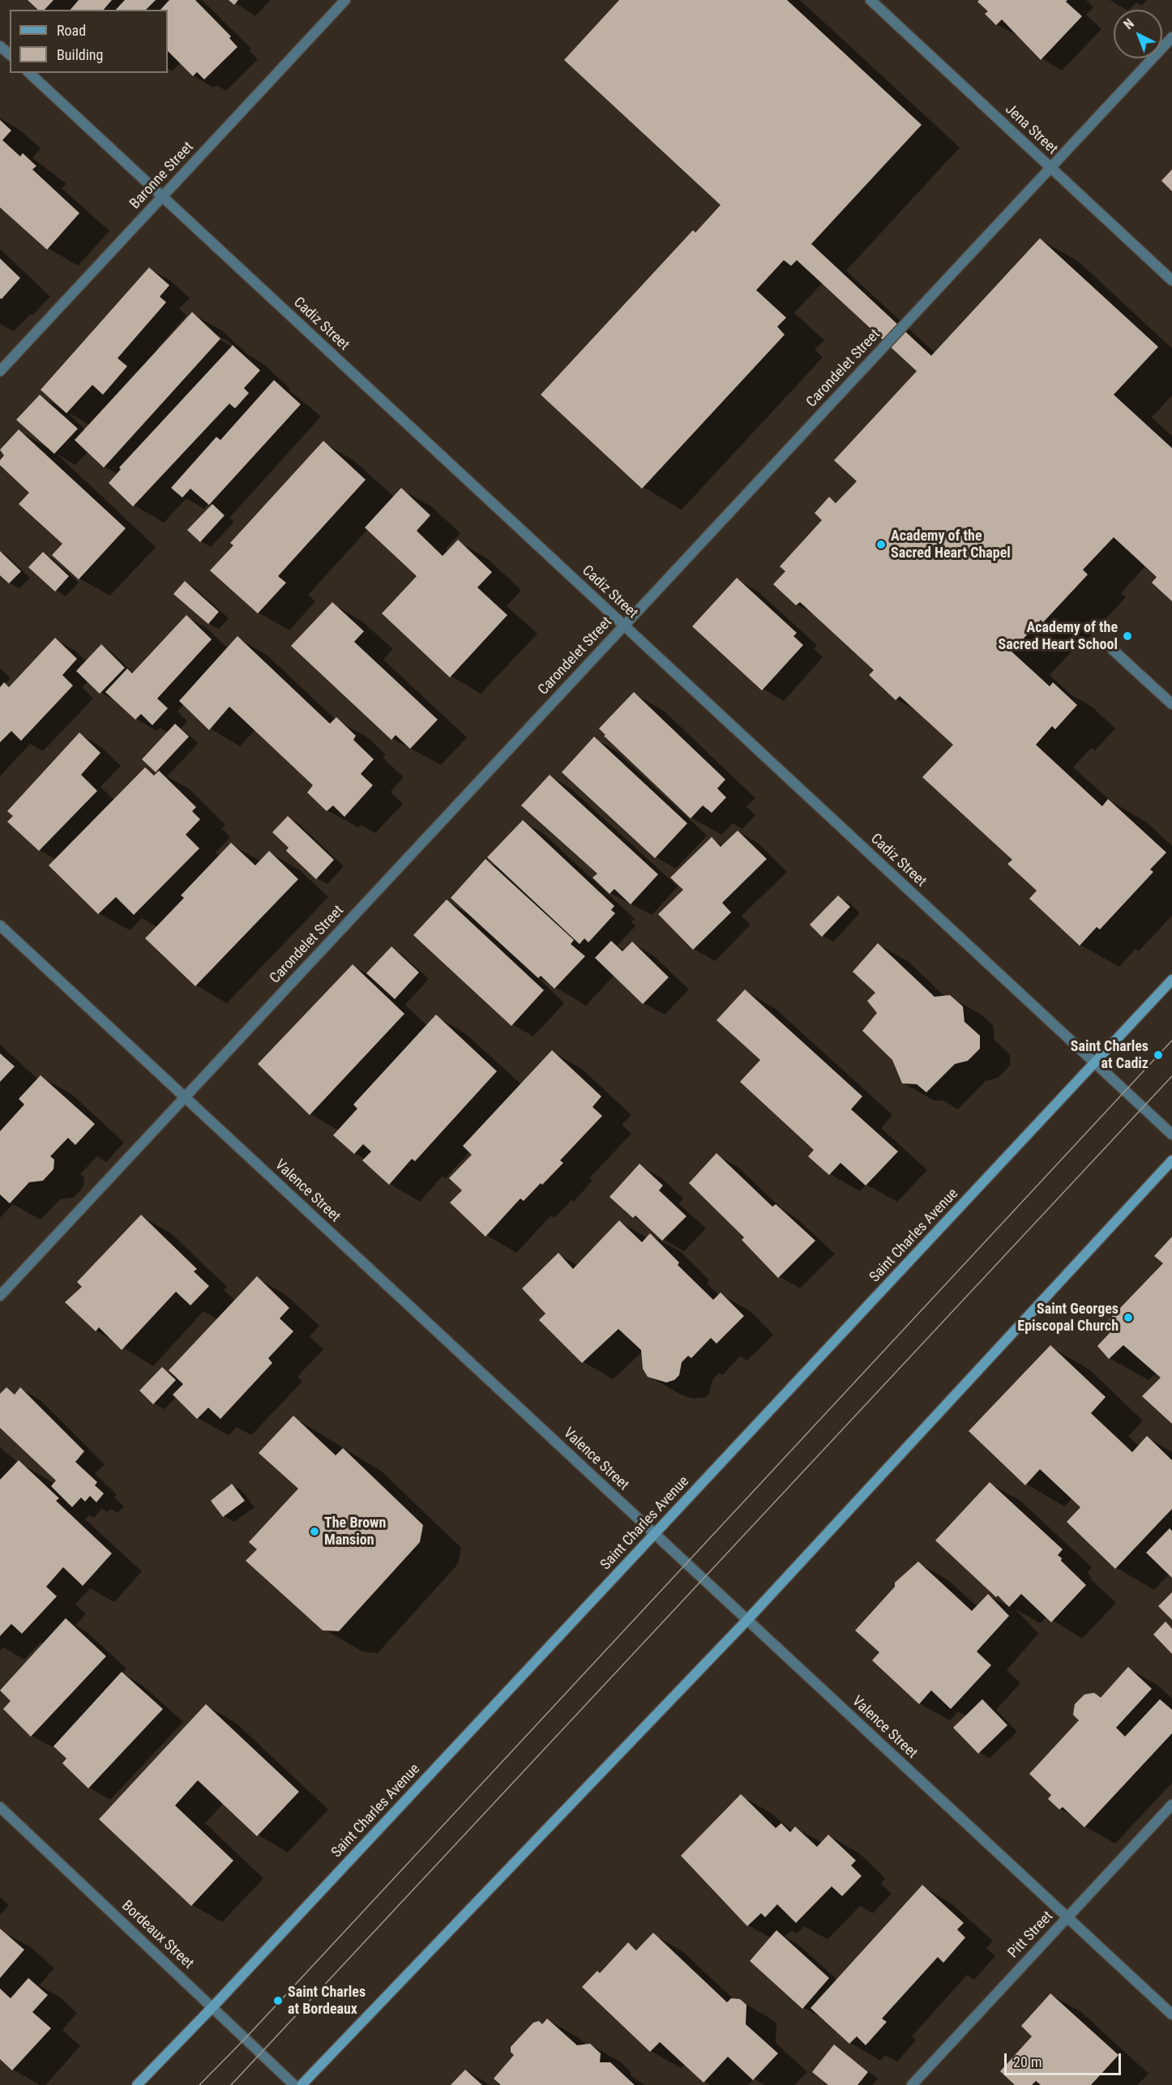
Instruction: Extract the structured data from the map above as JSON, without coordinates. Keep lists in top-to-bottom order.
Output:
{
  "streets": {
    "main road": ["Saint Charles Avenue"],
    "street": [
      "Jena Street",
      "Baronne Street",
      "Cadiz Street",
      "Carondelet Street",
      "Valence Street",
      "Bordeaux Street",
      "Pitt Street"
    ]
  },
  "crossings": [
    ["Jena Street", "Carondelet Street"],
    ["Baronne Street", "Cadiz Street"],
    ["Cadiz Street", "Carondelet Street"],
    ["Cadiz Street", "Saint Charles Avenue"],
    ["Carondelet Street", "Valence Street"],
    ["Valence Street", "Saint Charles Avenue"],
    ["Valence Street", "Pitt Street"],
    ["Saint Charles Avenue", "Bordeaux Street"]
  ],
  "places": [
    "Academy of the Sacred Heart Chapel",
    "Academy of the Sacred Heart School",
    "Saint Charles at Cadiz",
    "Saint Georges Episcopal Church",
    "The Brown Mansion",
    "Saint Charles at Bordeaux"
  ],
  "legend": ["Road", "Building"],
  "scale_bar": "20 m",
  "north": "top left"
}
